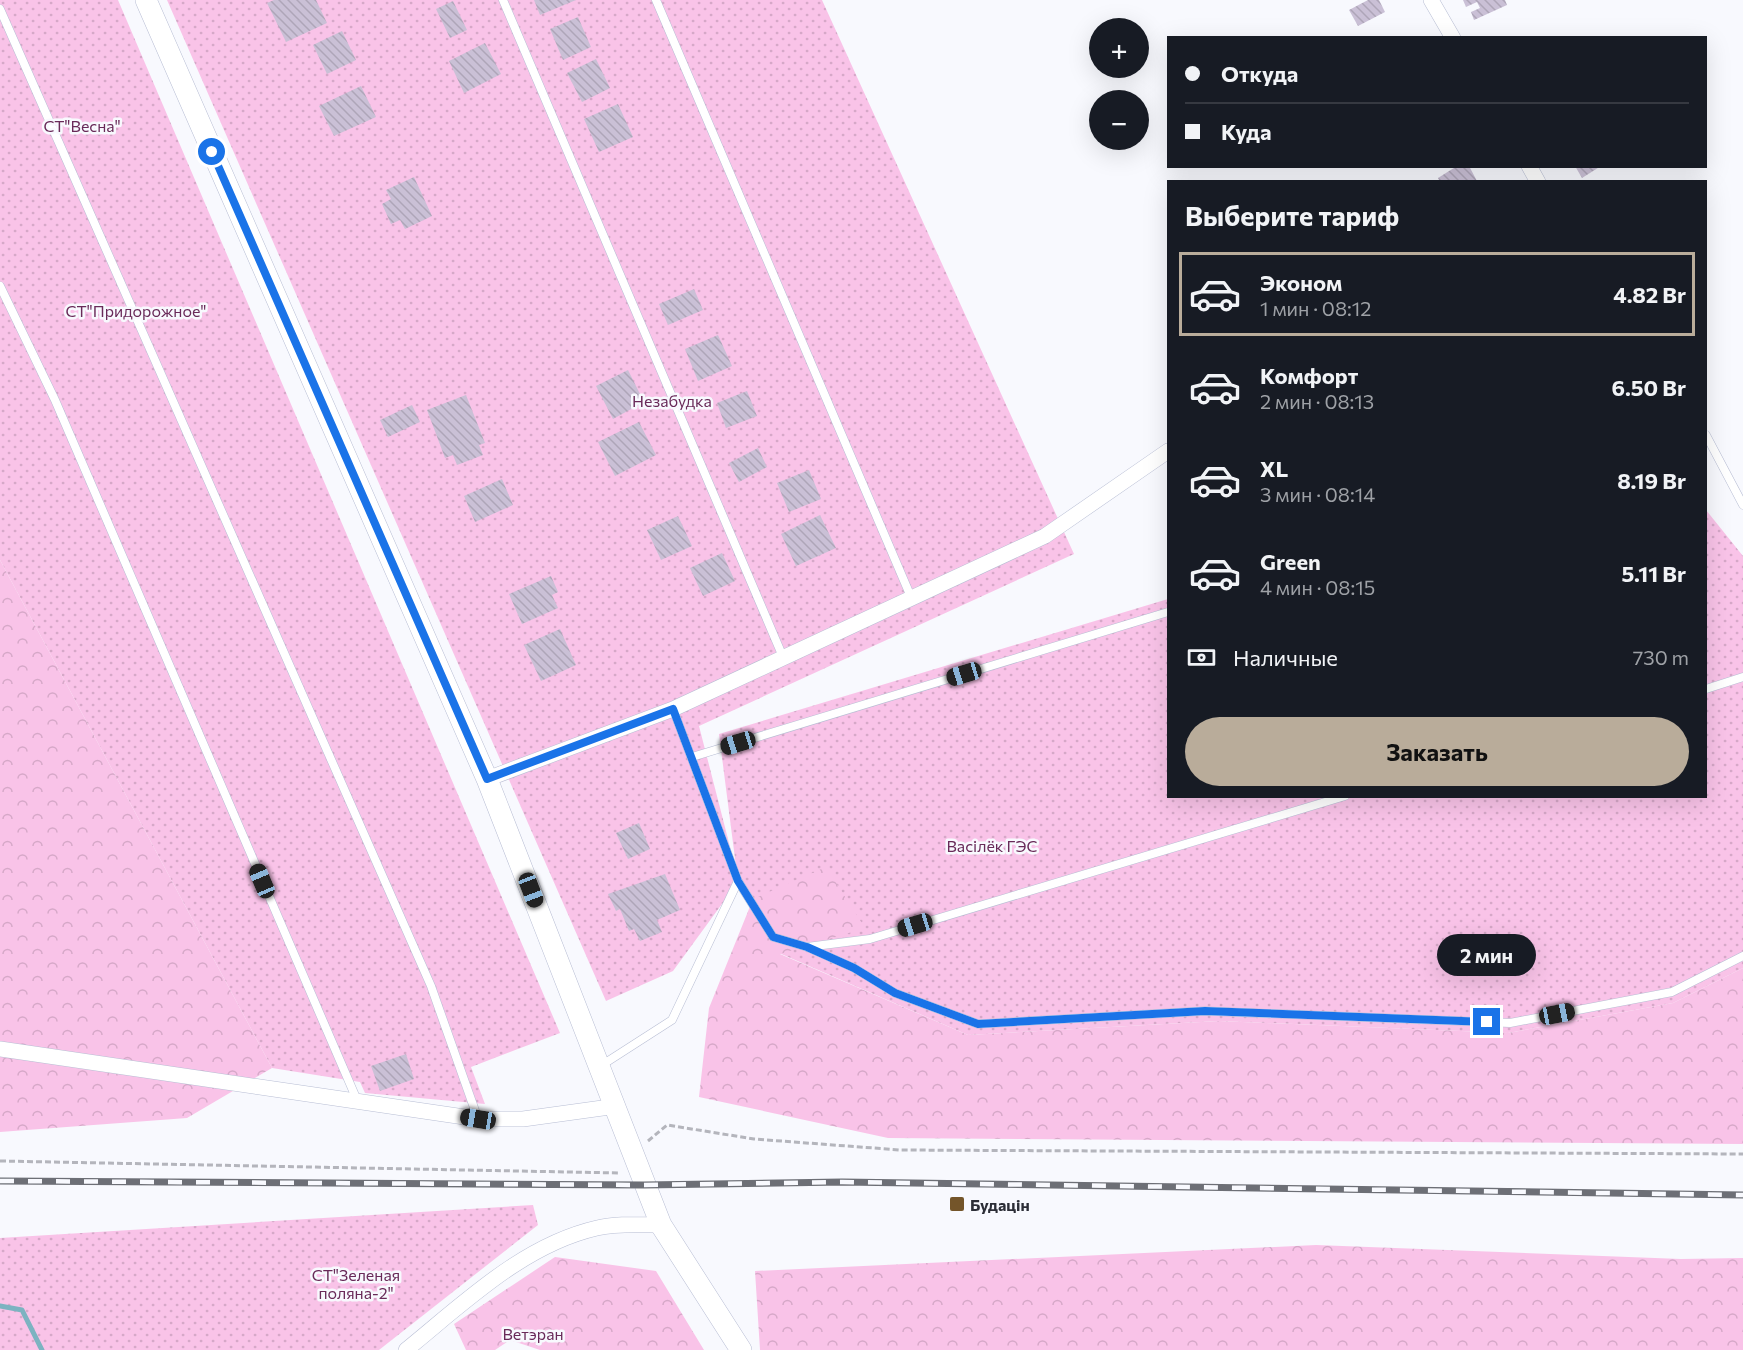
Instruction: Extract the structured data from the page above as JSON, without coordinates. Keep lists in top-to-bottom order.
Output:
{
  "parks": [
    "СТ\"Весна\"",
    "СТ\"Придорожное\"",
    "Незабудка",
    "Васілёк ГЭС",
    "СТ\"Зеленая поляна-2\"",
    "Ветэран"
  ],
  "places": {
    "transit": ["Будацін"]
  },
  "page": {
    "map_buttons": ["+", "−"],
    "banner": ["Откуда", "Куда"],
    "heading": "Выберите тариф",
    "list": [
      {
        "name": "Эконом",
        "note": "1 мин · 08:12",
        "value": "4.82 Br"
      },
      {
        "name": "Комфорт",
        "note": "2 мин · 08:13",
        "value": "6.50 Br"
      },
      {
        "name": "XL",
        "note": "3 мин · 08:14",
        "value": "8.19 Br"
      },
      {
        "name": "Green",
        "note": "4 мин · 08:15",
        "value": "5.11 Br"
      }
    ],
    "pay": ["Наличные", "730 m"],
    "buttons": "Заказать",
    "bubble": "2 мин"
  }
}
